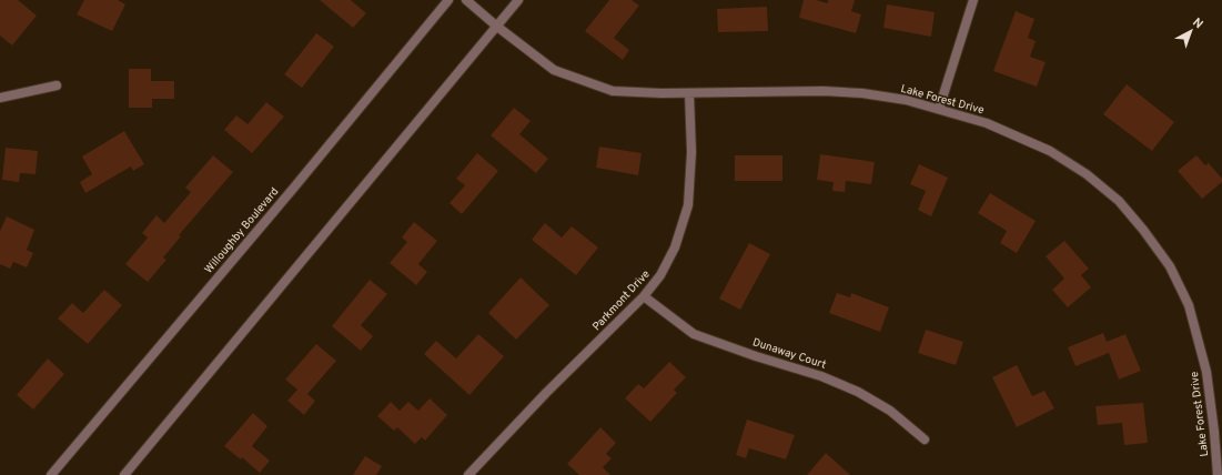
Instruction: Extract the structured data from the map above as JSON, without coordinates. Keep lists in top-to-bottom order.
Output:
{
  "streets": {
    "street": [
      "Lake Forest Drive",
      "Willoughby Boulevard",
      "Parkmont Drive",
      "Dunaway Court"
    ]
  },
  "crossings": [
    ["Lake Forest Drive", "Parkmont Drive"],
    ["Parkmont Drive", "Dunaway Court"]
  ],
  "north": "top right"
}
